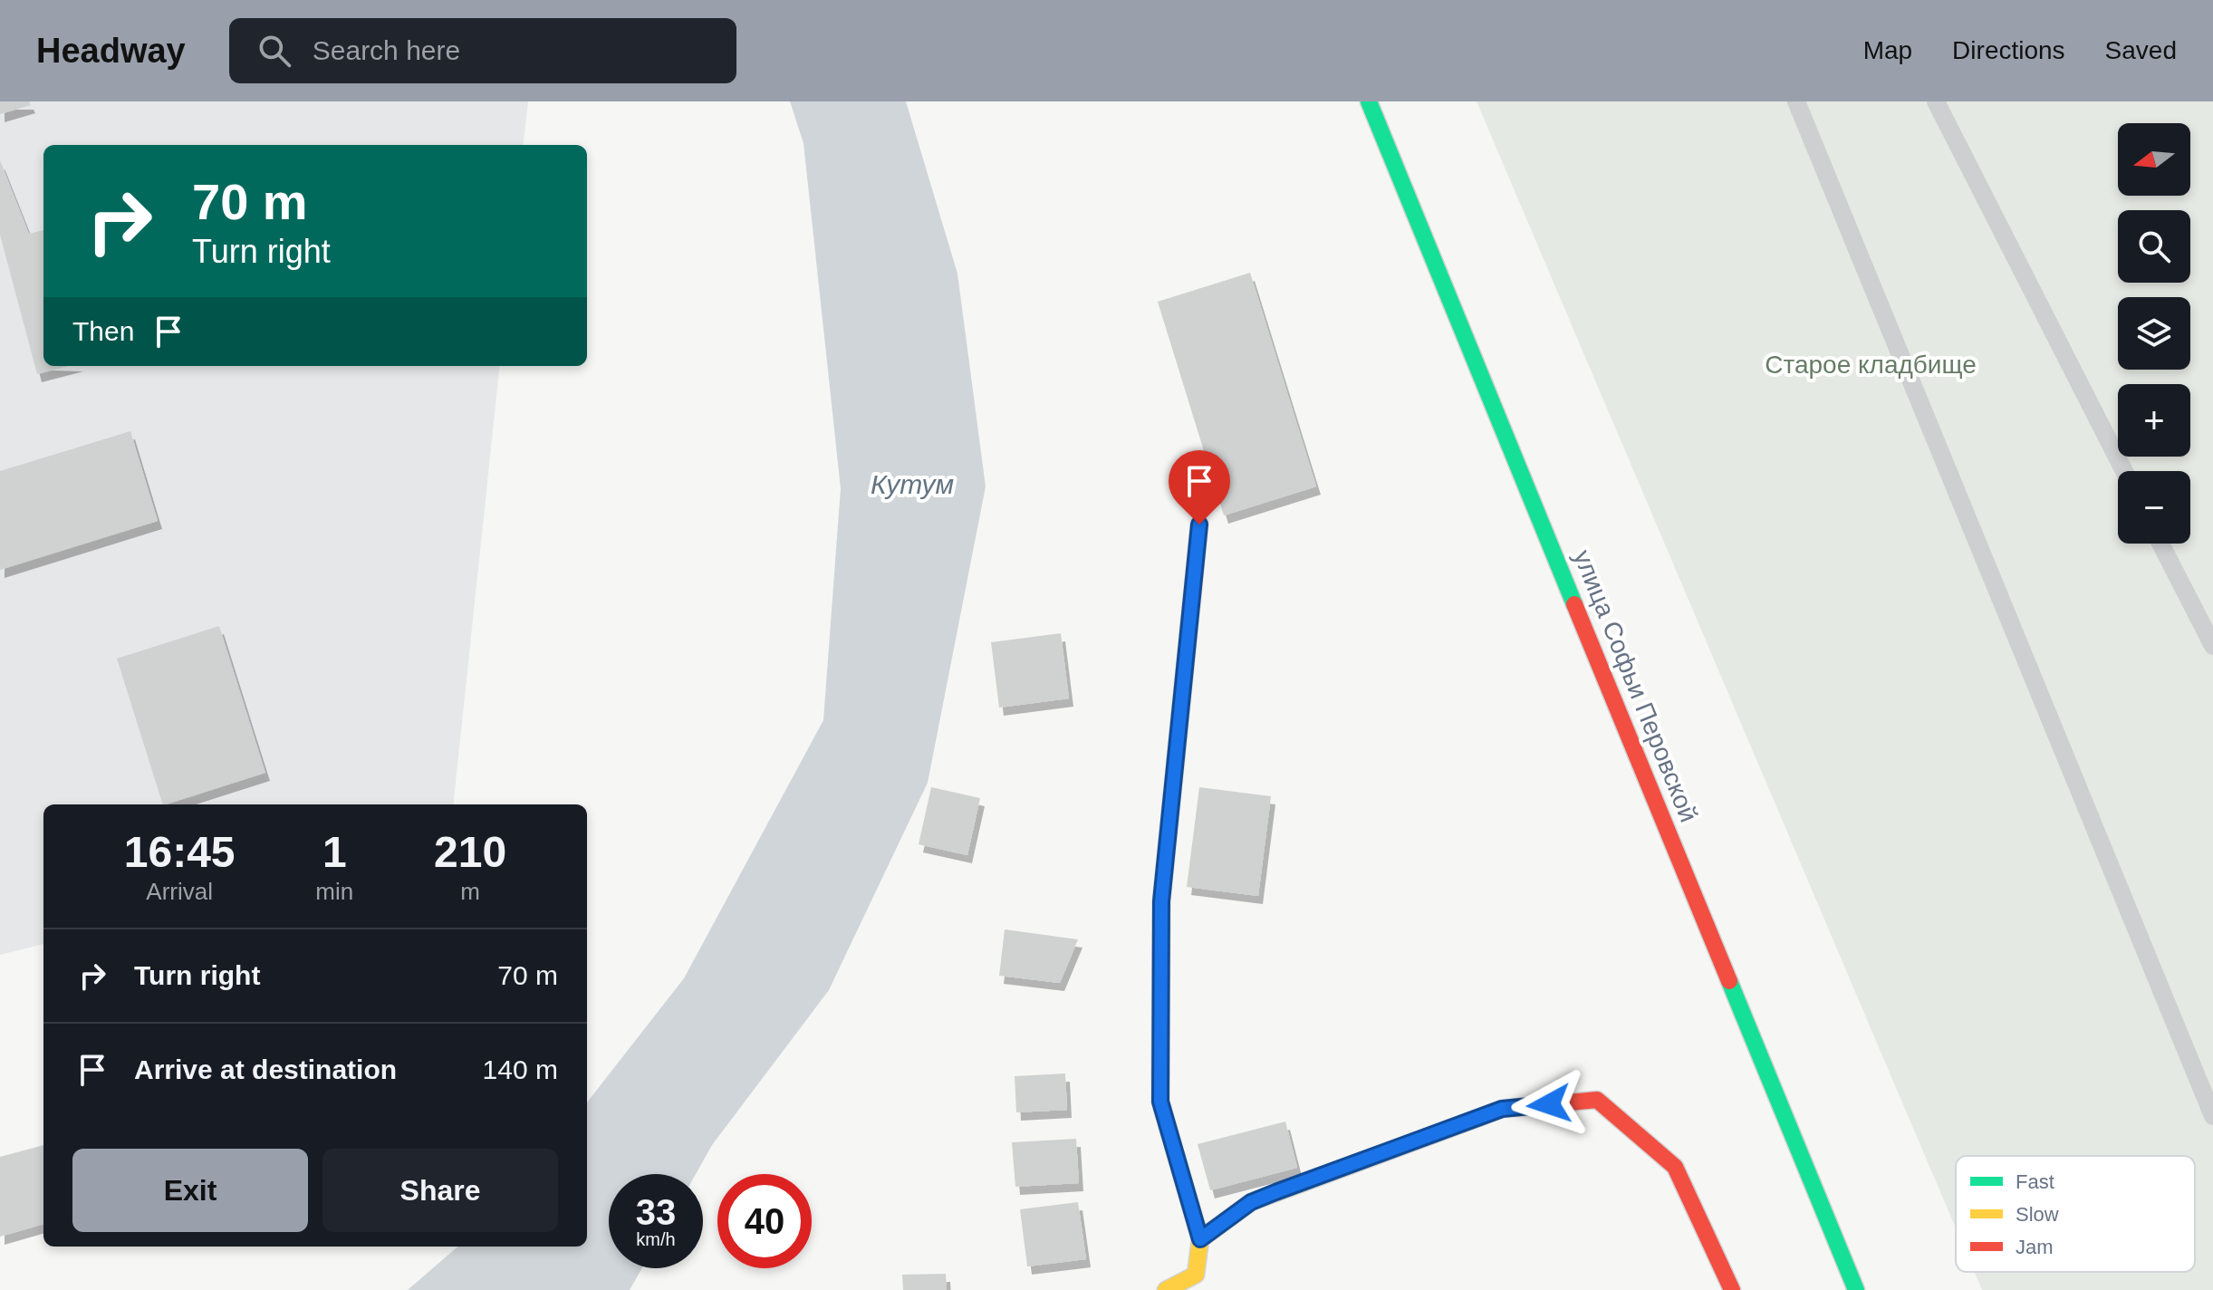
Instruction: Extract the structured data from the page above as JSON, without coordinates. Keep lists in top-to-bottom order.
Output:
{
  "streets": {
    "street": ["улица Софьи Перовской"]
  },
  "water": ["Кутум"],
  "parks": ["Старое кладбище"],
  "legend": ["Fast", "Slow", "Jam"],
  "north": "left",
  "page": {
    "header": "Headway",
    "search": "Search here",
    "nav": ["Map", "Directions", "Saved"],
    "map_buttons": ["+", "−"],
    "turn": ["70 m", "Turn right"],
    "then": "Then",
    "eta": [
      "16:45",
      "Arrival",
      "1",
      "min",
      "210",
      "m"
    ],
    "list": [
      {
        "name": "Turn right",
        "value": "70 m"
      },
      {
        "name": "Arrive at destination",
        "value": "140 m"
      }
    ],
    "buttons": ["Exit", "Share"],
    "speed": "33 km/h",
    "limit": "40"
  }
}
